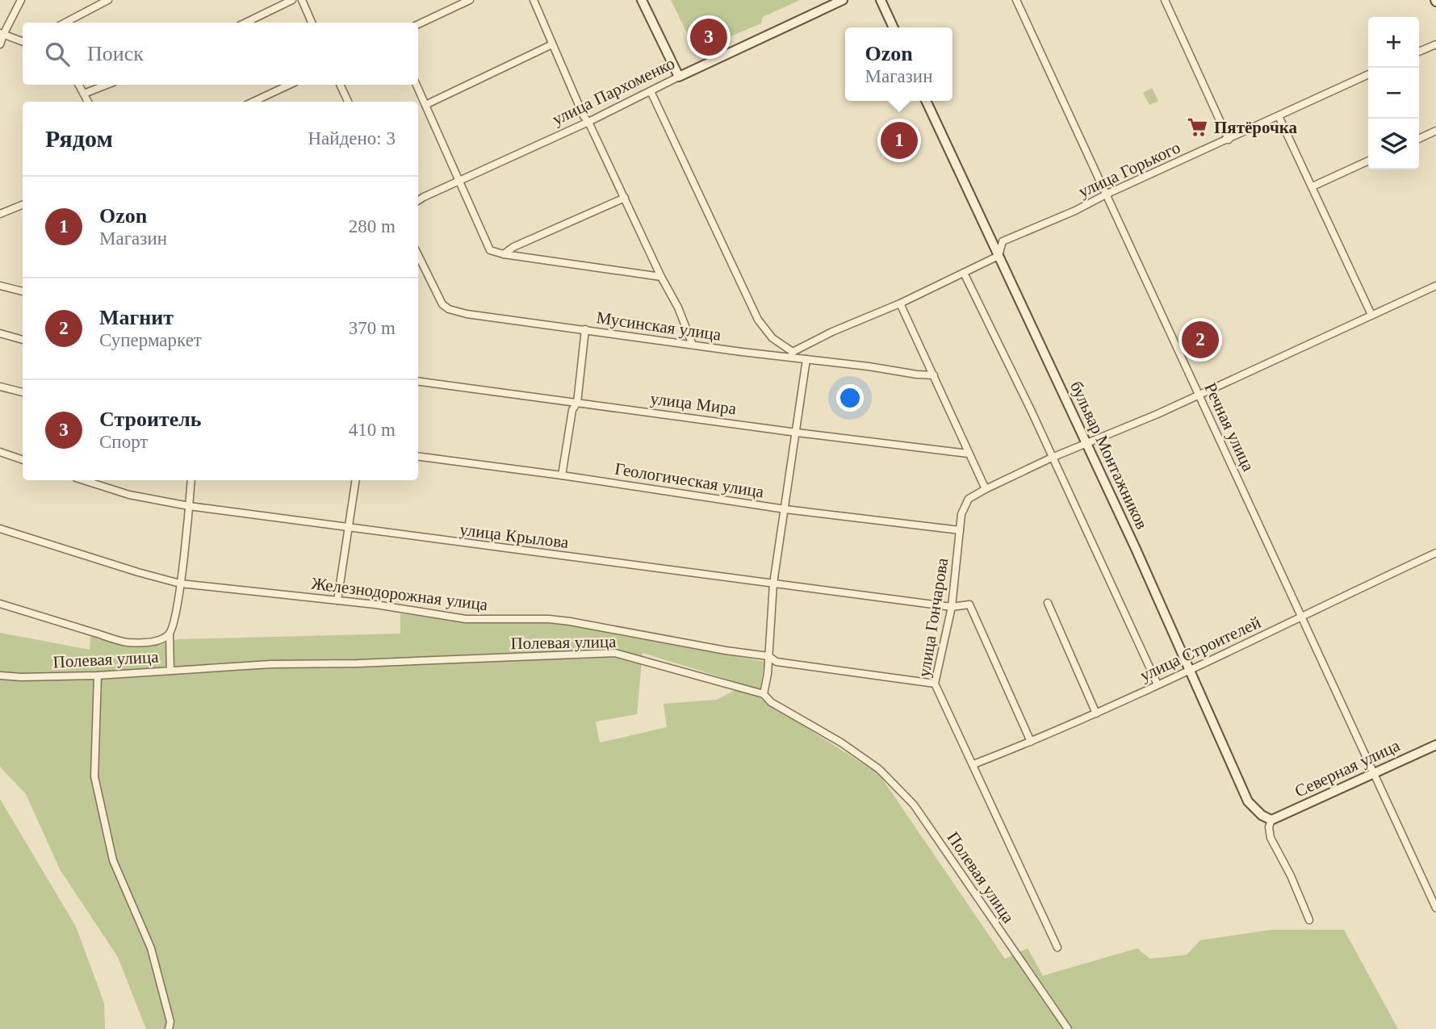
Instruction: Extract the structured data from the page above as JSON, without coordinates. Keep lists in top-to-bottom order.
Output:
{
  "streets": {
    "street": [
      "улица Пархоменко",
      "улица Горького",
      "Мусинская улица",
      "улица Мира",
      "Речная улица",
      "бульвар Монтажников",
      "Геологическая улица",
      "улица Крылова",
      "Железнодорожная улица",
      "улица Гончарова",
      "Полевая улица",
      "улица Строителей",
      "Северная улица"
    ]
  },
  "crossings": [
    ["улица Горького", "Речная улица"],
    ["улица Горького", "бульвар Монтажников"],
    ["Речная улица", "улица Гончарова"],
    ["Речная улица", "улица Строителей"],
    ["Речная улица", "Северная улица"],
    ["бульвар Монтажников", "улица Гончарова"],
    ["бульвар Монтажников", "улица Строителей"],
    ["бульвар Монтажников", "Северная улица"],
    ["Геологическая улица", "улица Гончарова"],
    ["улица Крылова", "улица Гончарова"],
    ["улица Крылова", "Полевая улица"],
    ["улица Крылова", "улица Строителей"],
    ["Железнодорожная улица", "улица Гончарова"],
    ["Железнодорожная улица", "Полевая улица"],
    ["улица Гончарова", "улица Строителей"]
  ],
  "places": {
    "supermarket": ["Пятёрочка"]
  },
  "page": {
    "pins": ["3", "1", "2"],
    "map_buttons": ["+", "−"],
    "search": "Поиск",
    "popup": ["Ozon", "Магазин"],
    "heading": ["Рядом", "Найдено: 3"],
    "list": [
      {
        "mark": "1",
        "name": "Ozon",
        "note": "Магазин",
        "value": "280 m"
      },
      {
        "mark": "2",
        "name": "Магнит",
        "note": "Супермаркет",
        "value": "370 m"
      },
      {
        "mark": "3",
        "name": "Строитель",
        "note": "Спорт",
        "value": "410 m"
      }
    ]
  }
}
